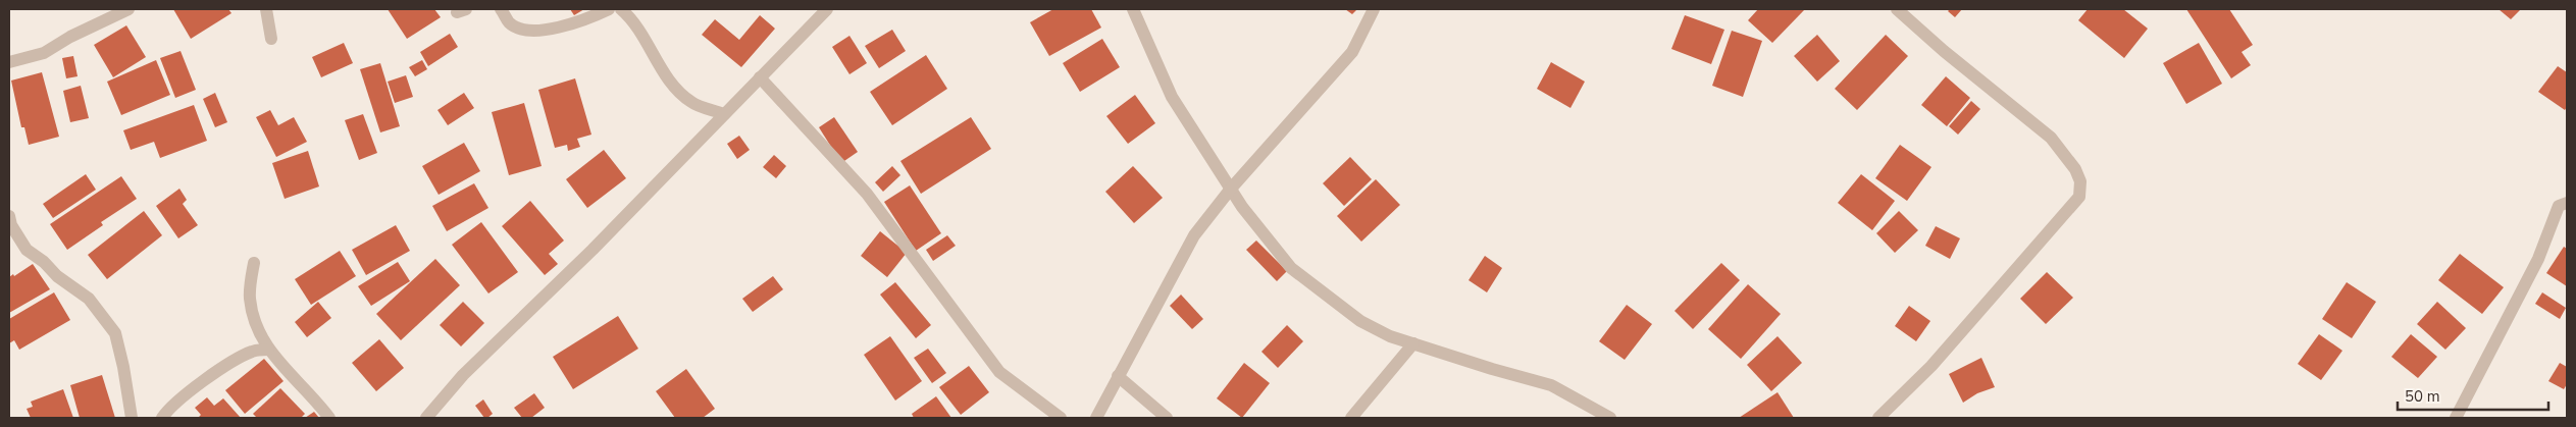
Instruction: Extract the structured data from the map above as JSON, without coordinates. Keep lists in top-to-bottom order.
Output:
{
  "scale_bar": "50 m"
}
